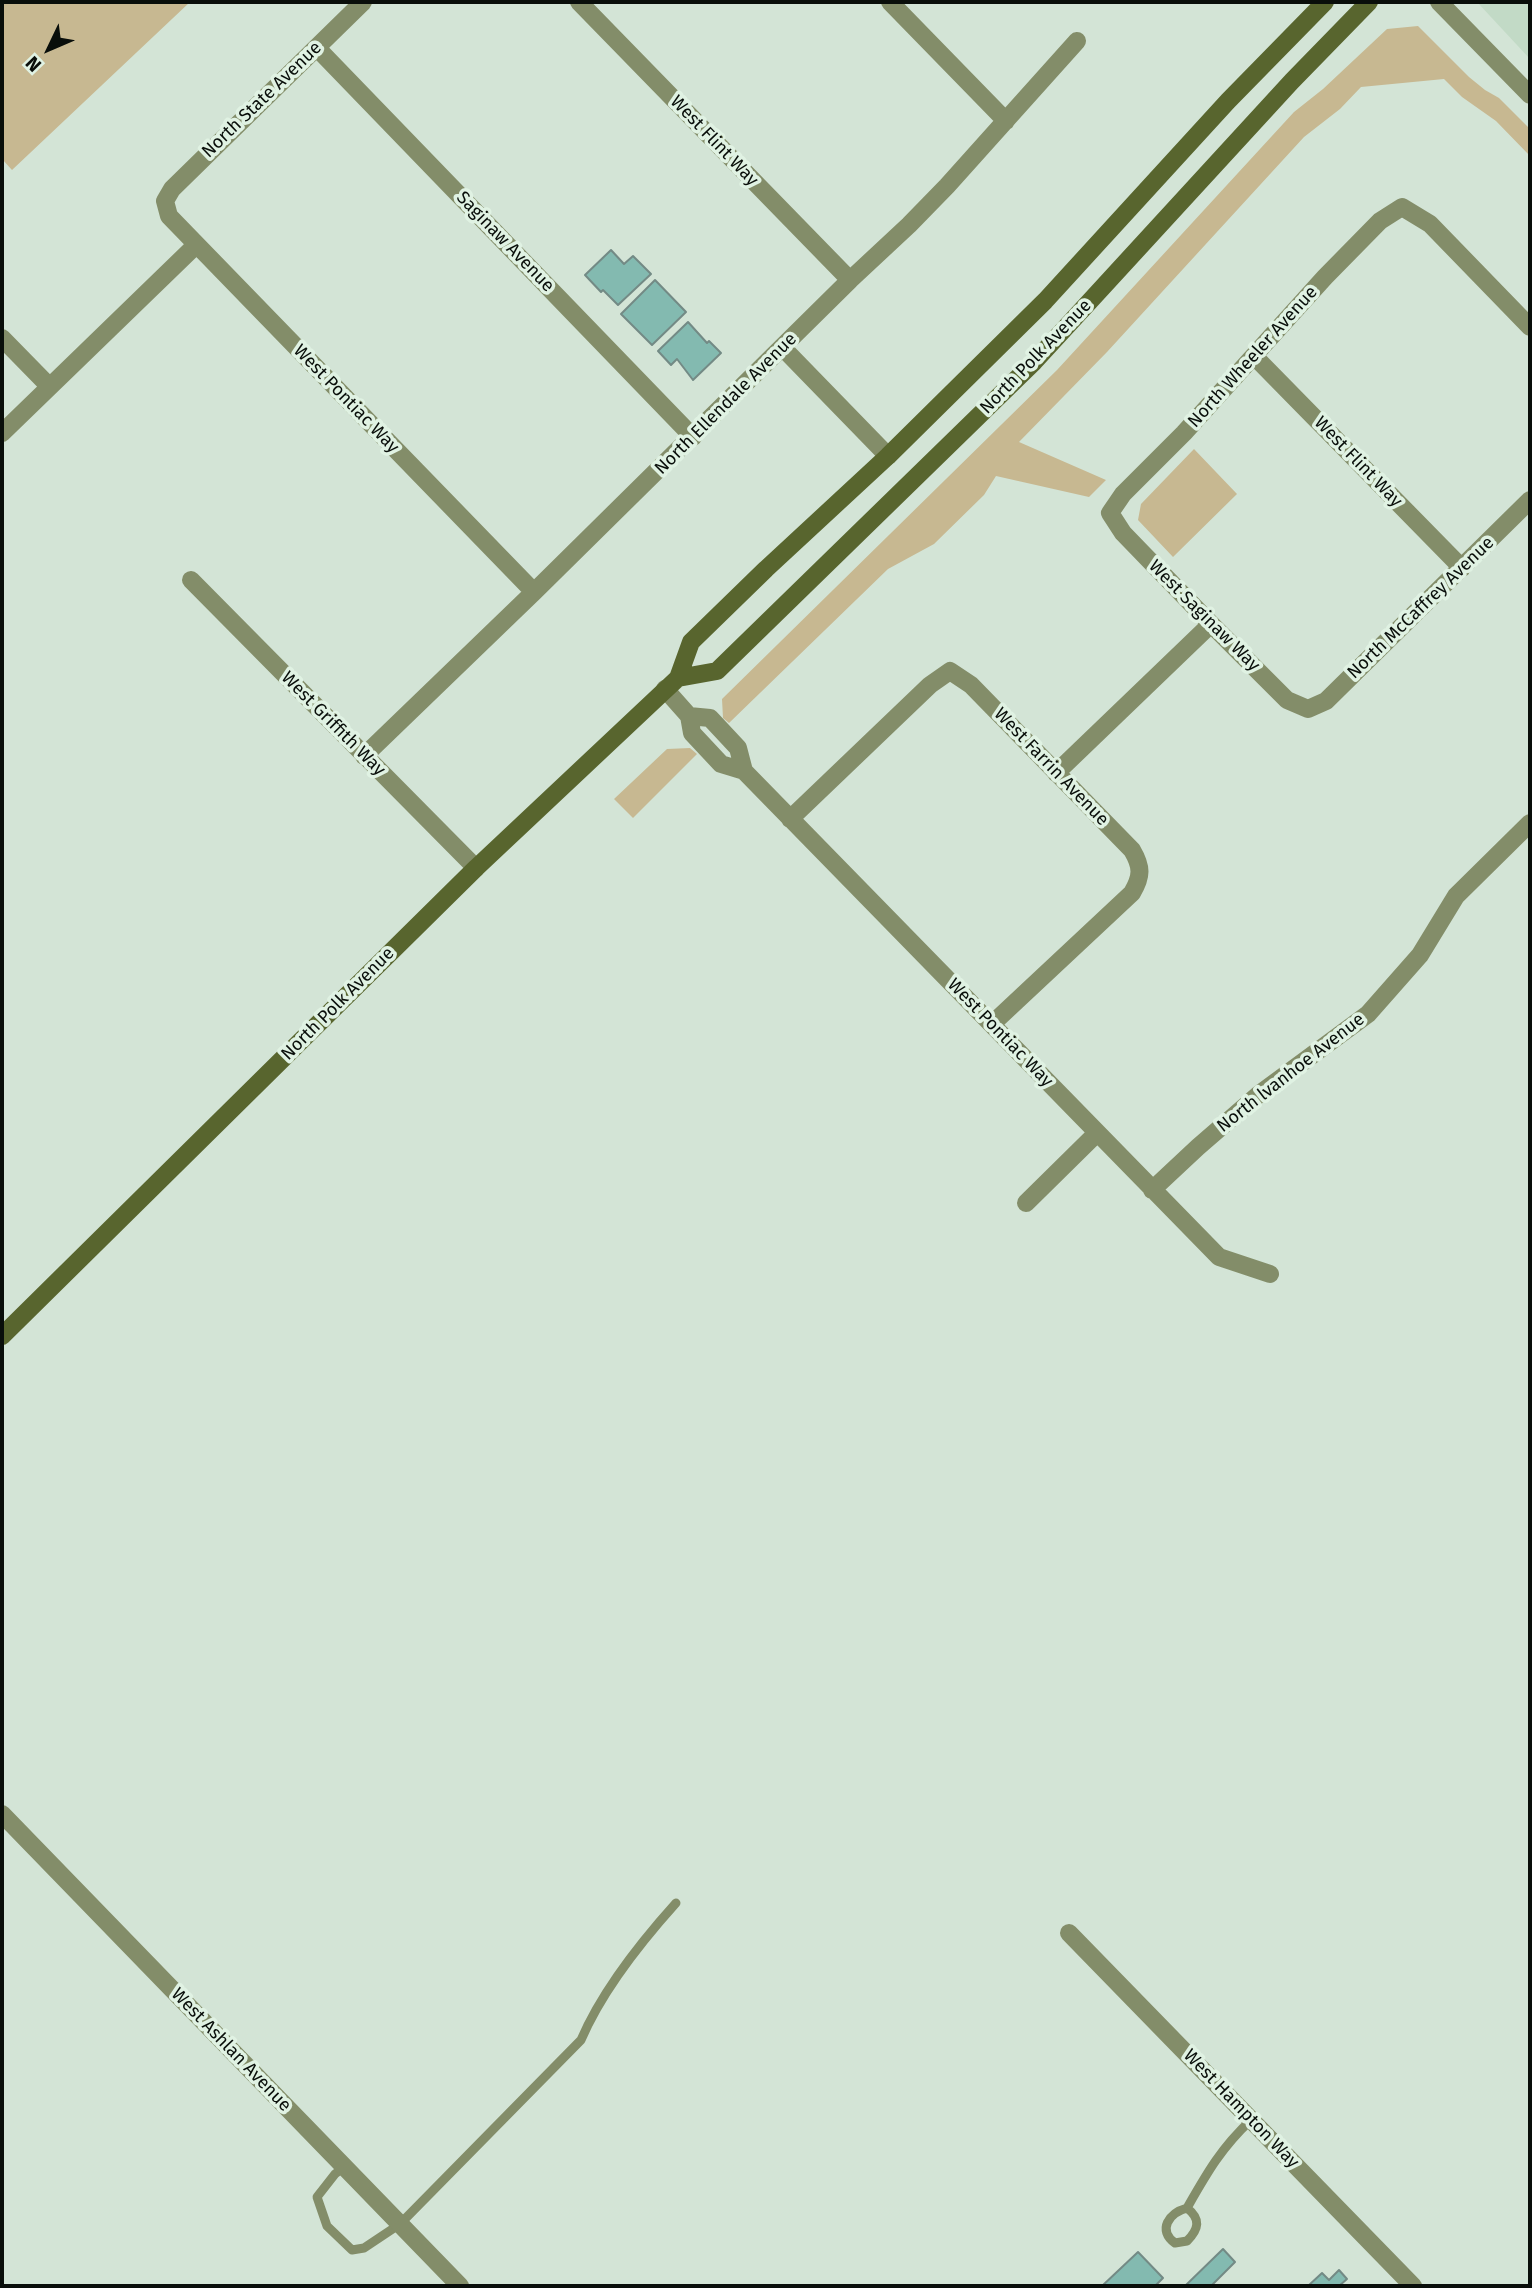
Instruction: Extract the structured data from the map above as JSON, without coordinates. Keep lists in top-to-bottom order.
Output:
{
  "streets": {
    "main road": ["North Polk Avenue"],
    "street": [
      "North State Avenue",
      "West Flint Way",
      "Saginaw Avenue",
      "North Wheeler Avenue",
      "West Pontiac Way",
      "North Ellendale Avenue",
      "North McCaffrey Avenue",
      "West Saginaw Way",
      "West Griffith Way",
      "West Farrin Avenue",
      "North lvanhoe Avenue",
      "West Ashlan Avenue",
      "West Hampton Way"
    ]
  },
  "crossings": [
    ["North State Avenue", "Saginaw Avenue"],
    ["North State Avenue", "West Pontiac Way"],
    ["West Flint Way", "North Wheeler Avenue"],
    ["West Flint Way", "North Ellendale Avenue"],
    ["West Flint Way", "North McCaffrey Avenue"],
    ["Saginaw Avenue", "North Ellendale Avenue"],
    ["North Polk Avenue", "West Pontiac Way"],
    ["North Polk Avenue", "West Griffith Way"],
    ["North Wheeler Avenue", "West Saginaw Way"],
    ["West Pontiac Way", "North Ellendale Avenue"],
    ["West Pontiac Way", "West Farrin Avenue"],
    ["West Pontiac Way", "North lvanhoe Avenue"],
    ["North Ellendale Avenue", "West Griffith Way"],
    ["North McCaffrey Avenue", "West Saginaw Way"]
  ],
  "north": "bottom left"
}
